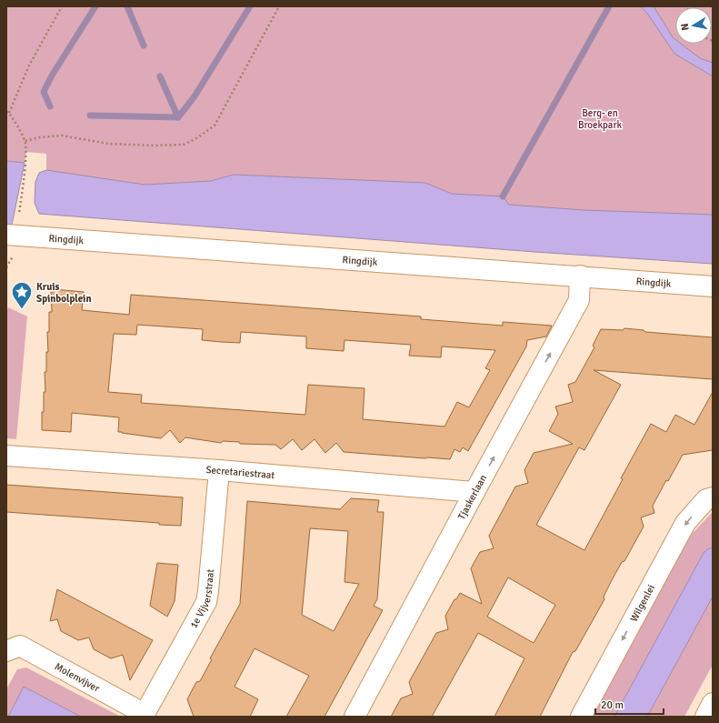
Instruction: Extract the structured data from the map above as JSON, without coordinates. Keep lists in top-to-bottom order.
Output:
{
  "streets": {
    "street": [
      "Ringdijk",
      "Secretariestraat",
      "Tjaskerlaan",
      "1e Vijverstraat",
      "Wilgenlei",
      "Molenvijver"
    ]
  },
  "crossings": [
    ["Ringdijk", "Tjaskerlaan"],
    ["Secretariestraat", "Tjaskerlaan"],
    ["Secretariestraat", "1e Vijverstraat"],
    ["1e Vijverstraat", "Molenvijver"]
  ],
  "one_way": ["Tjaskerlaan", "Wilgenlei"],
  "parks": ["Berg- en Broekpark"],
  "places": {
    "place": ["Kruis Spinbolplein"]
  },
  "scale_bar": "20 m",
  "north": "left"
}
